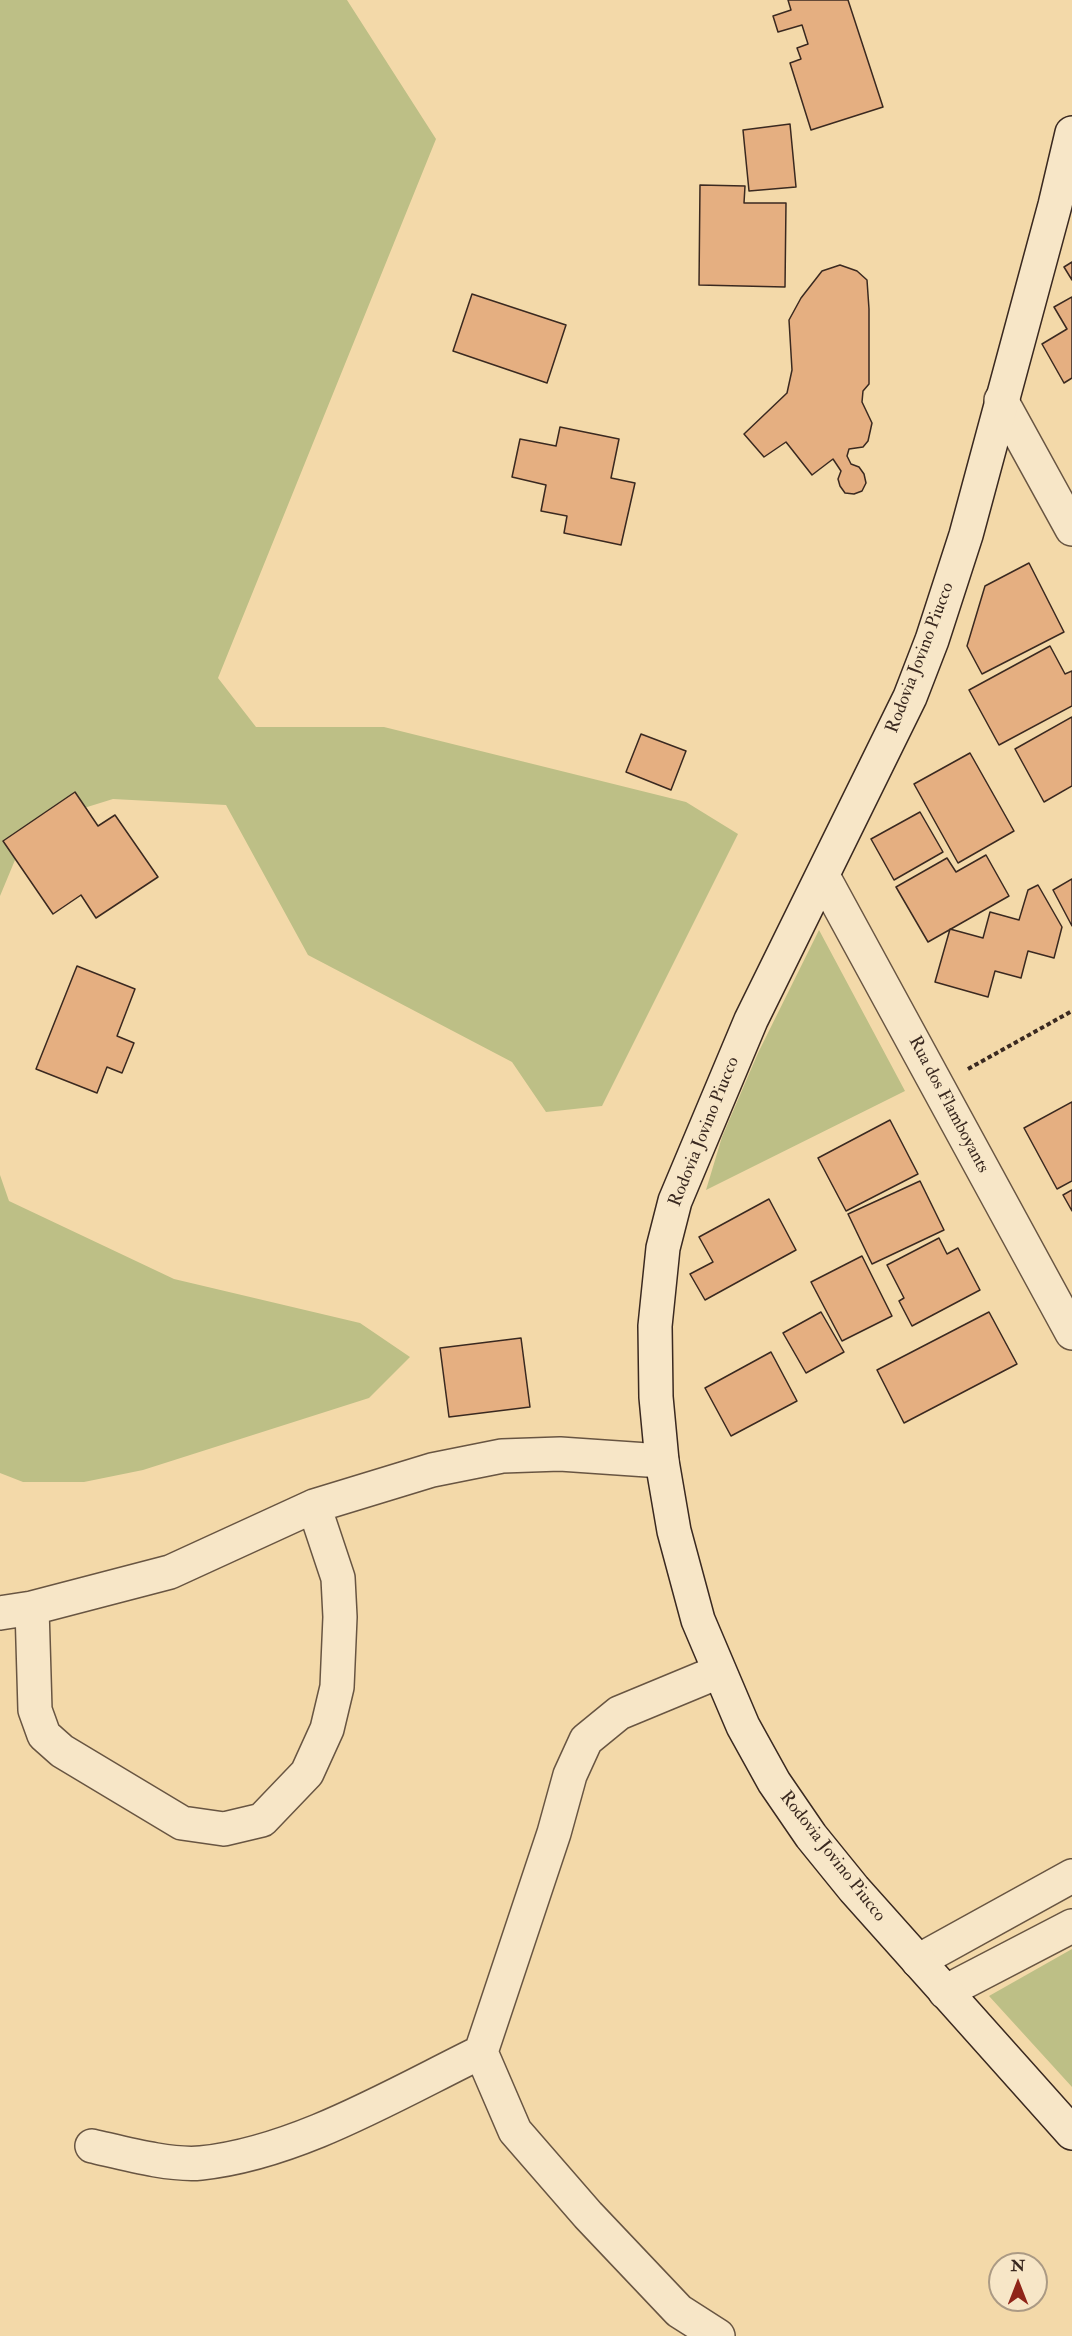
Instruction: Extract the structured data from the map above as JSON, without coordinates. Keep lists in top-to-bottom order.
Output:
{
  "streets": {
    "street": ["Rodovia Jovino Piucco", "Rua dos Flamboyants"]
  },
  "crossings": [
    ["Rodovia Jovino Piucco", "Rua dos Flamboyants"]
  ],
  "north": "top"
}
